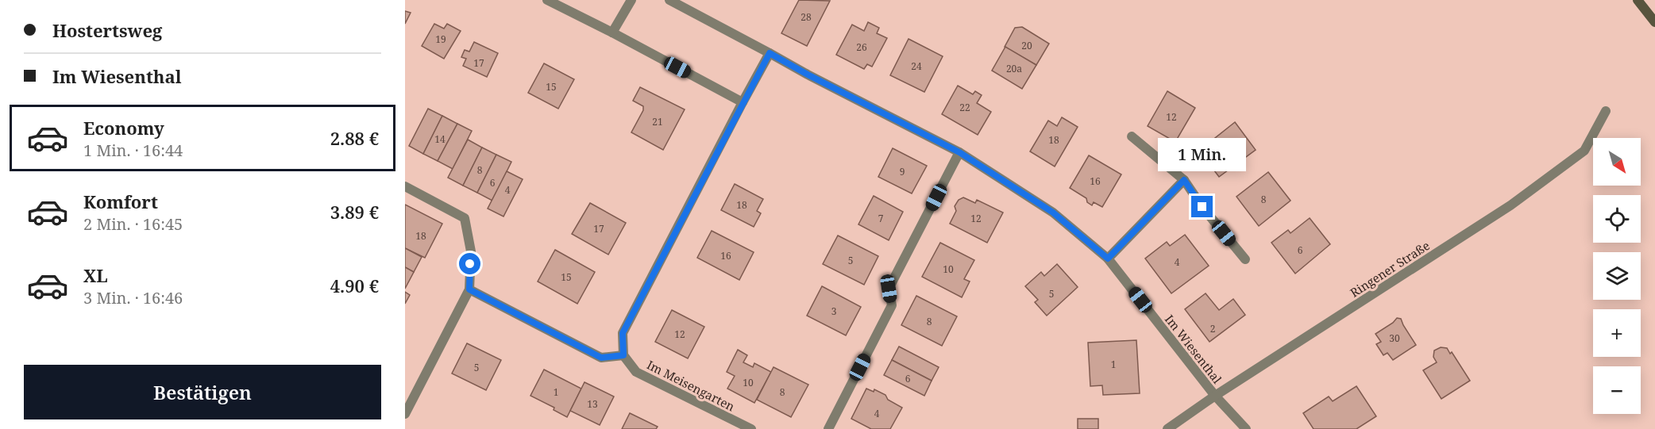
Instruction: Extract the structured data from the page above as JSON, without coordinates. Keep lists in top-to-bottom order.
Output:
{
  "streets": {
    "street": ["Ringener Straße", "Im Wiesenthal", "Im Meisengarten"]
  },
  "crossings": [
    ["Ringener Straße", "Im Wiesenthal"]
  ],
  "house_numbers": [
    "28",
    "19",
    "20",
    "26",
    "17",
    "24",
    "20a",
    "15",
    "22",
    "12",
    "21",
    "14",
    "18",
    "8",
    "9",
    "16",
    "6",
    "4",
    "8",
    "18",
    "7",
    "12",
    "17",
    "18",
    "6",
    "16",
    "5",
    "4",
    "10",
    "15",
    "5",
    "3",
    "8",
    "2",
    "12",
    "30",
    "1",
    "5",
    "6",
    "10",
    "1",
    "8",
    "13",
    "4"
  ],
  "north": "bottom right",
  "page": {
    "banner": ["Hostertsweg", "Im Wiesenthal"],
    "list": [
      {
        "name": "Economy",
        "note": "1 Min. · 16:44",
        "value": "2.88 €"
      },
      {
        "name": "Komfort",
        "note": "2 Min. · 16:45",
        "value": "3.89 €"
      },
      {
        "name": "XL",
        "note": "3 Min. · 16:46",
        "value": "4.90 €"
      }
    ],
    "map_buttons": ["+", "−"],
    "bubble": "1 Min.",
    "buttons": "Bestätigen"
  }
}
